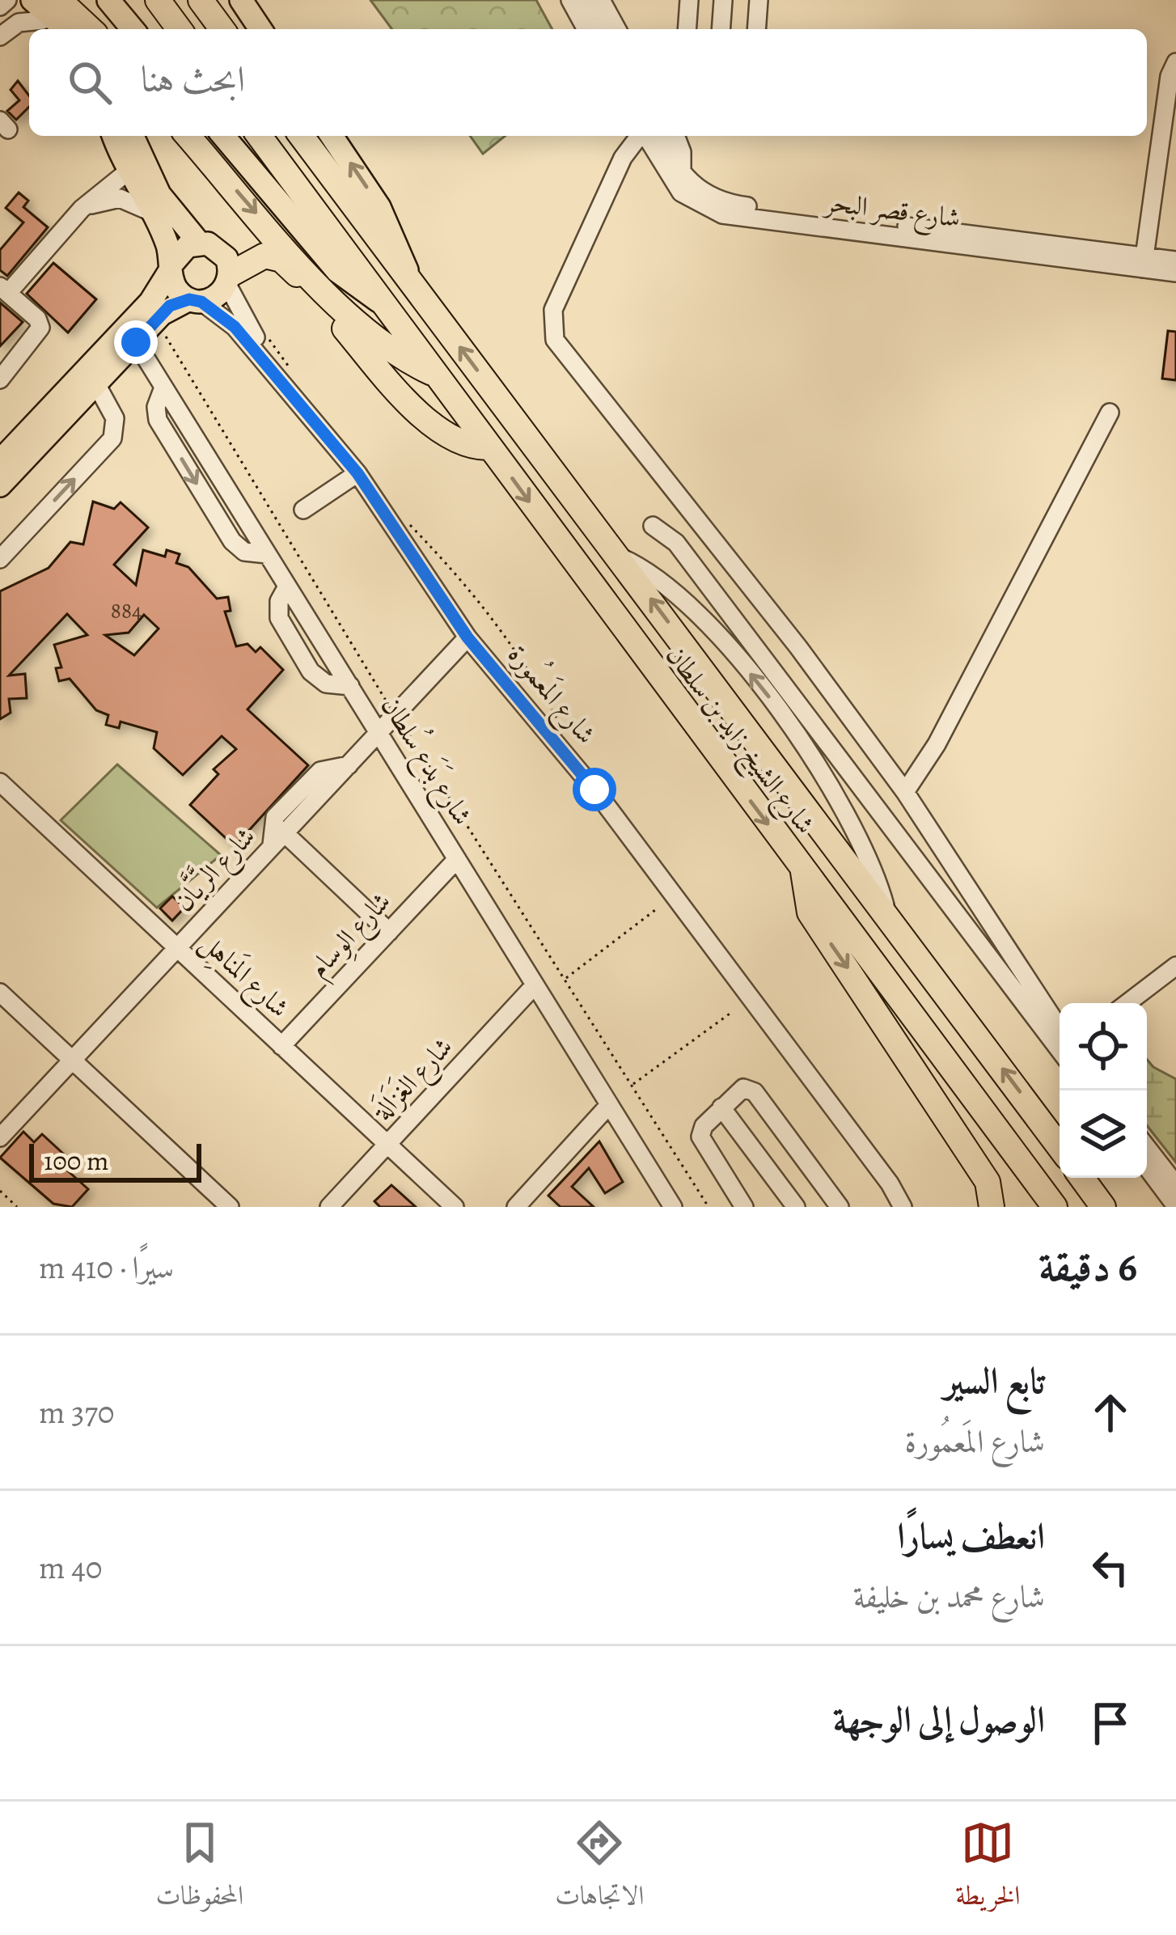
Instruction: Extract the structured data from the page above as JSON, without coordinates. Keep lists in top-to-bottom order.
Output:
{
  "streets": {
    "highway": ["شارع الشيخ زايد بن سلطان"],
    "street": [
      "شارع قصر البحر",
      "شارع المَعمُورة",
      "شارع بَدَع سُلطان",
      "شارع الرَّيَّان",
      "شارع الوِسام",
      "شارع المَناهِل",
      "شارع الغَزَالَة"
    ]
  },
  "crossings": [
    ["شارع المَعمُورة", "شارع الرَّيَّان"],
    ["شارع بَدَع سُلطان", "شارع الرَّيَّان"],
    ["شارع بَدَع سُلطان", "شارع الوِسام"],
    ["شارع بَدَع سُلطان", "شارع الغَزَالَة"],
    ["شارع الرَّيَّان", "شارع المَناهِل"],
    ["شارع الوِسام", "شارع المَناهِل"],
    ["شارع المَناهِل", "شارع الغَزَالَة"]
  ],
  "house_numbers": ["884"],
  "scale_bar": "100 m",
  "page": {
    "search": "ابحث هنا",
    "scale": "100 m",
    "heading": ["6 دقيقة", "سيرًا · 410 m"],
    "list": [
      ["تابع السير", "شارع المَعمُورة", "370 m"],
      ["انعطف يسارًا", "شارع محمد بن خليفة", "40 m"],
      "الوصول إلى الوجهة"
    ],
    "nav": ["الخريطة", "الاتجاهات", "المحفوظات"]
  }
}
